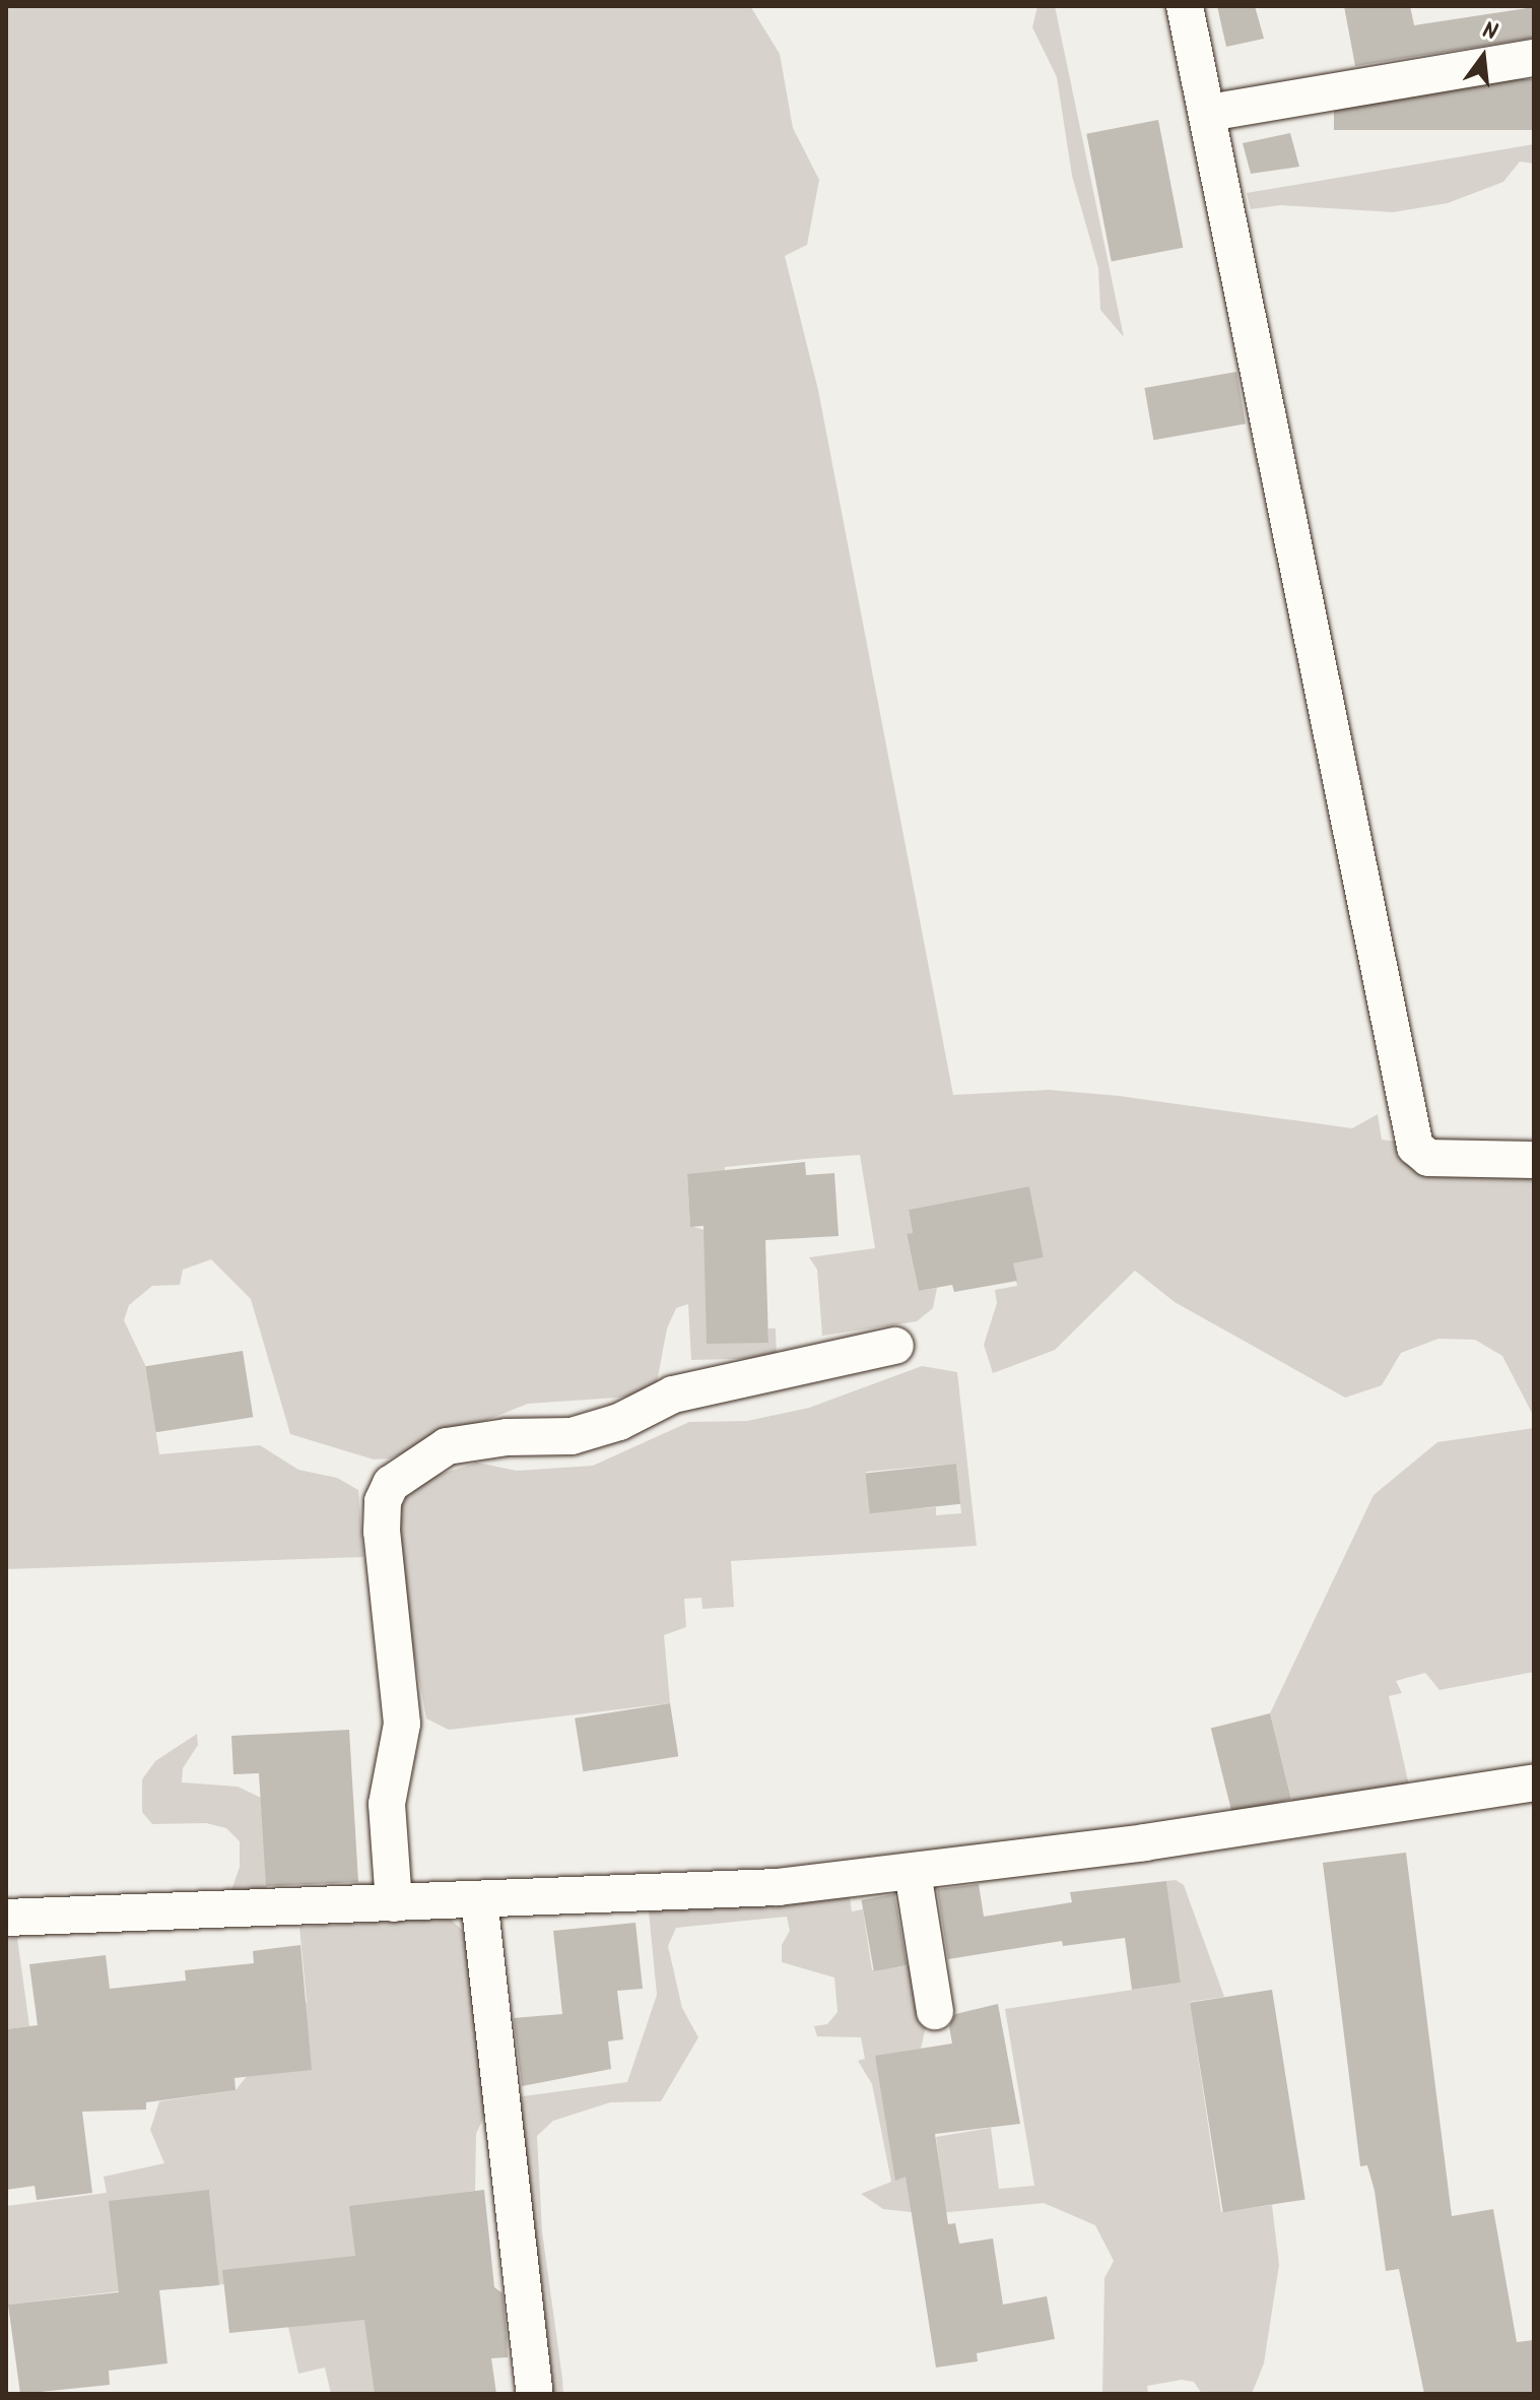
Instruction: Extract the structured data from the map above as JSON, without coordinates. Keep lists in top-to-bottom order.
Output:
{
  "north": "top"
}
